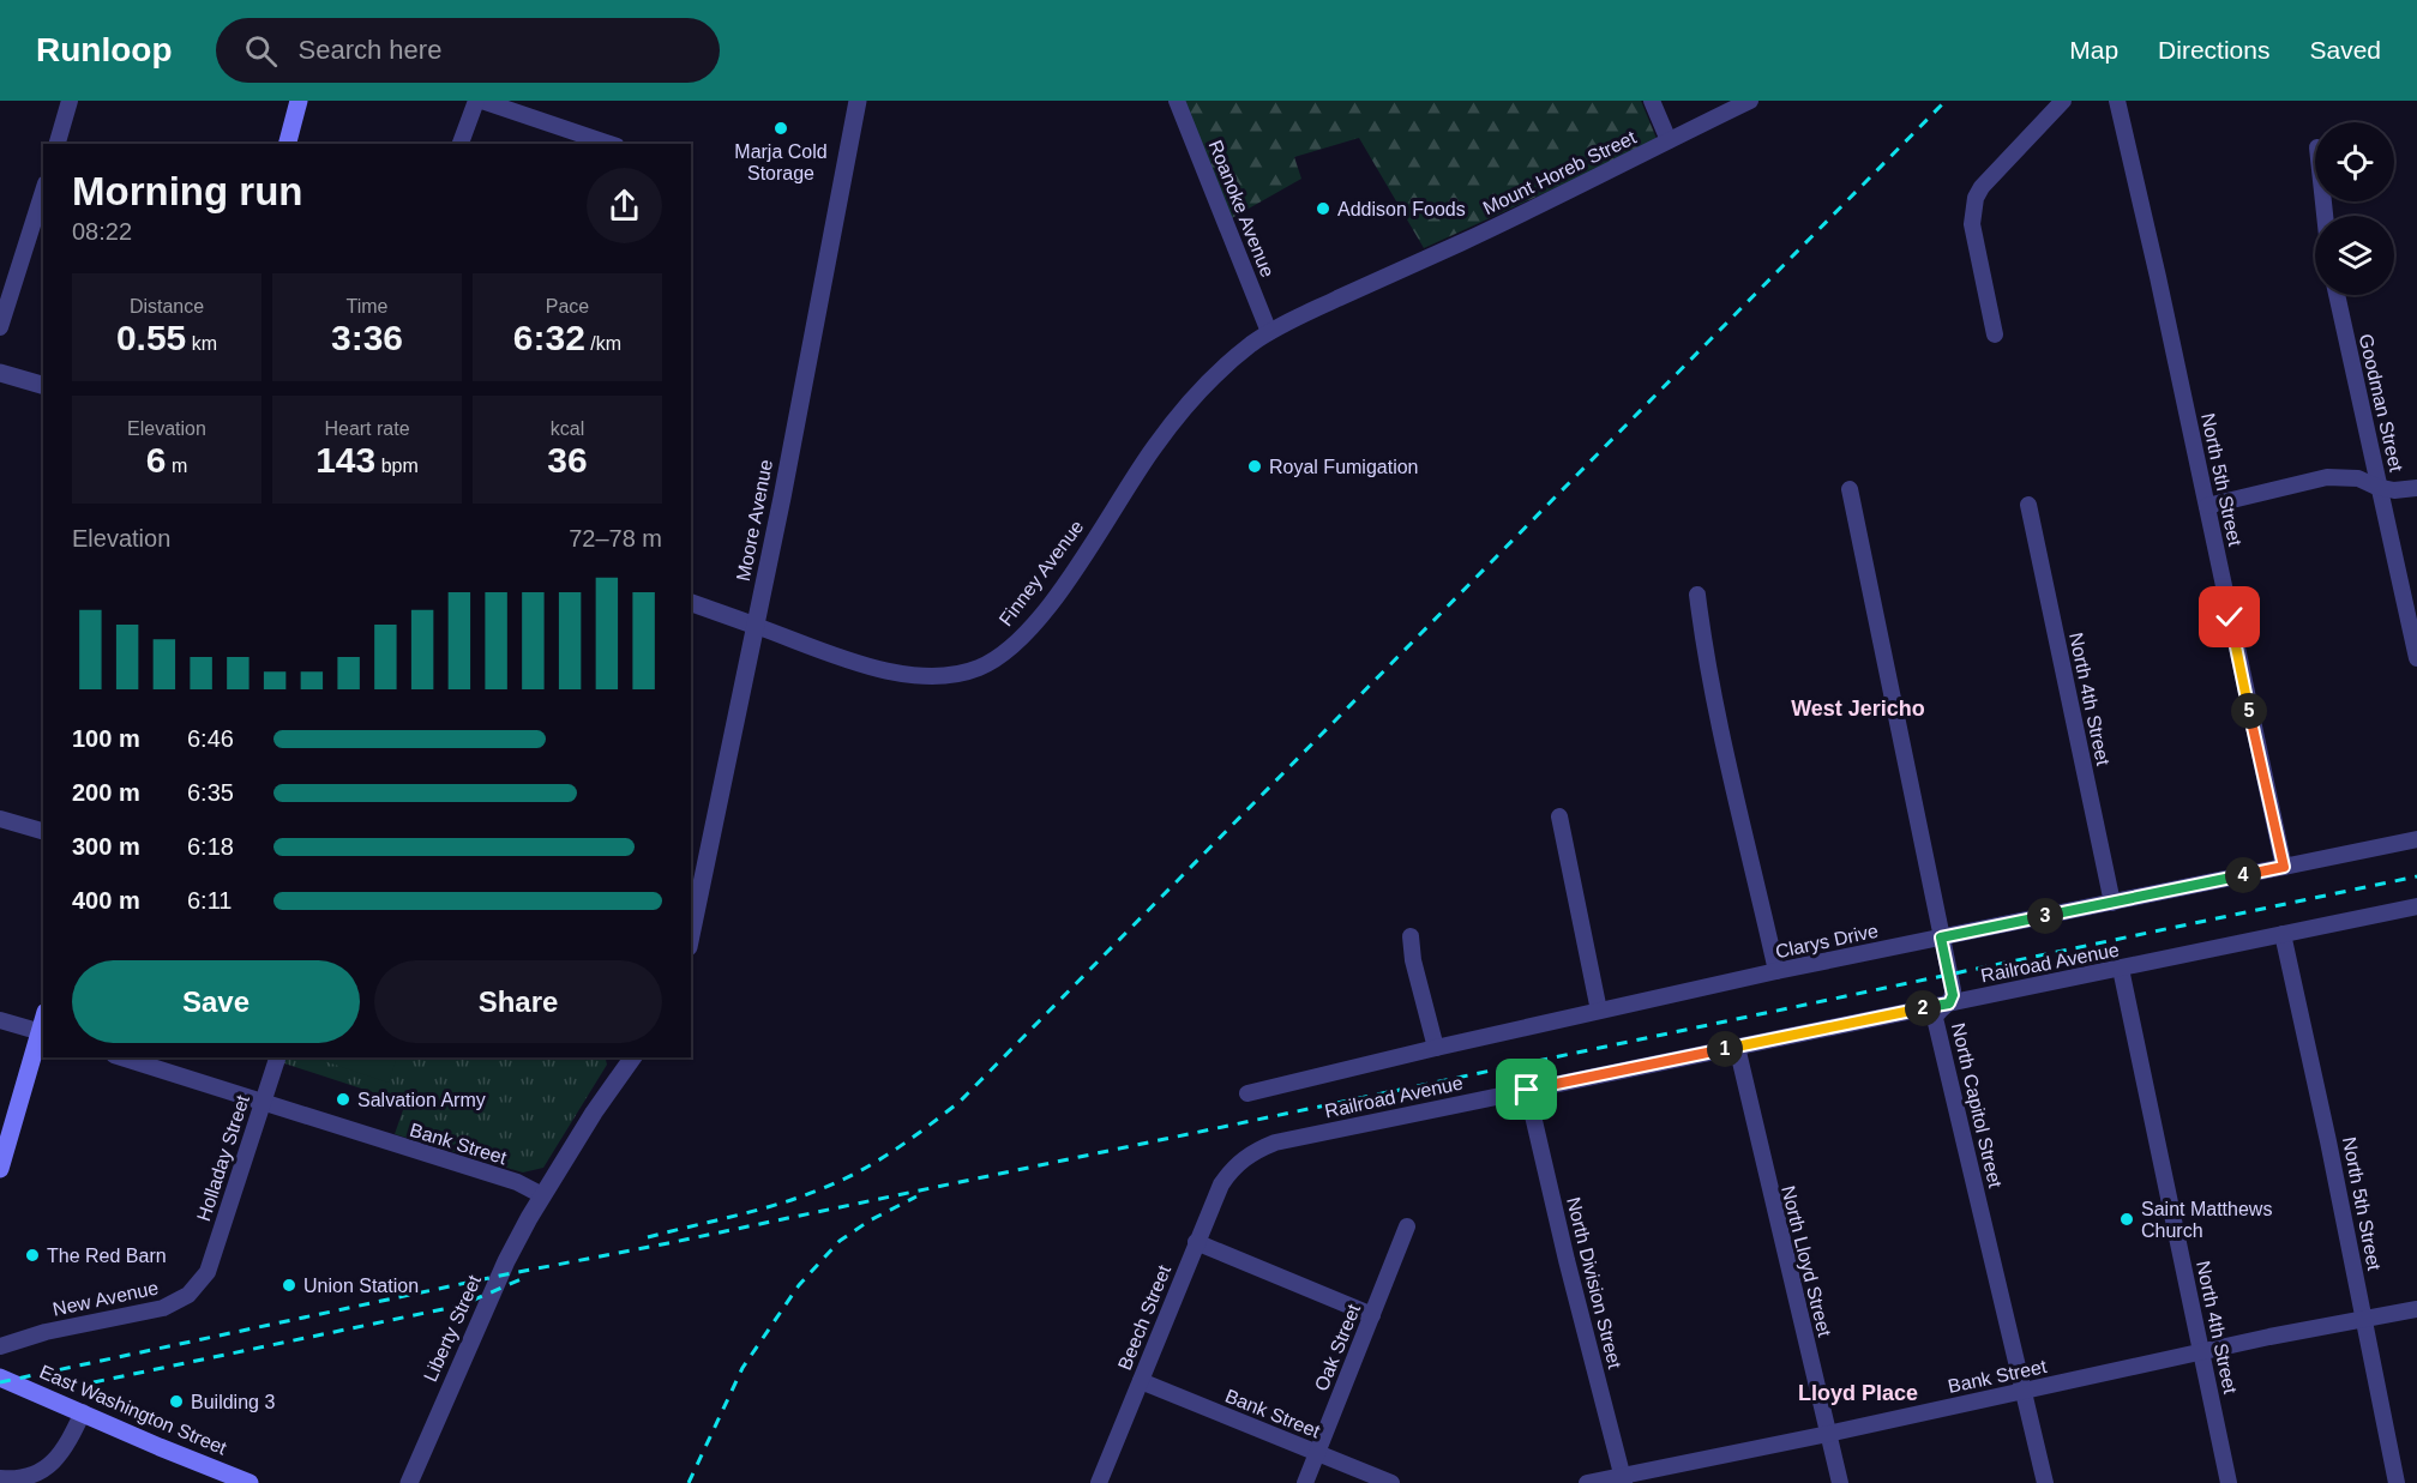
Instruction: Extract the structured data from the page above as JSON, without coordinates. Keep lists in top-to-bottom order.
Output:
{
  "streets": {
    "main road": ["East Washington Street"],
    "street": [
      "Mount Horeb Street",
      "Roanoke Avenue",
      "Goodman Street",
      "North 5th Street",
      "Moore Avenue",
      "Finney Avenue",
      "North 4th Street",
      "Clarys Drive",
      "Railroad Avenue",
      "North Capitol Street",
      "Bank Street",
      "Holladay Street",
      "North Lloyd Street",
      "North Division Street",
      "New Avenue",
      "Beech Street",
      "Liberty Street",
      "Oak Street"
    ]
  },
  "crossings": [
    ["Mount Horeb Street", "Roanoke Avenue"],
    ["Mount Horeb Street", "Finney Avenue"],
    ["Roanoke Avenue", "Finney Avenue"],
    ["North 5th Street", "Clarys Drive"],
    ["North 5th Street", "Railroad Avenue"],
    ["North 5th Street", "Bank Street"],
    ["Moore Avenue", "Finney Avenue"],
    ["North 4th Street", "Clarys Drive"],
    ["North 4th Street", "Railroad Avenue"],
    ["North 4th Street", "Bank Street"],
    ["Clarys Drive", "North Capitol Street"],
    ["Railroad Avenue", "North Capitol Street"],
    ["Railroad Avenue", "North Lloyd Street"],
    ["Railroad Avenue", "North Division Street"],
    ["Railroad Avenue", "Beech Street"],
    ["North Capitol Street", "Bank Street"],
    ["Bank Street", "Holladay Street"],
    ["Bank Street", "North Lloyd Street"],
    ["Bank Street", "North Division Street"],
    ["Bank Street", "Beech Street"],
    ["Bank Street", "Liberty Street"],
    ["Bank Street", "Oak Street"],
    ["Holladay Street", "New Avenue"]
  ],
  "districts": ["West Jericho", "Lloyd Place"],
  "places": [
    "Marja Cold Storage",
    "Addison Foods",
    "Royal Fumigation",
    "Salvation Army",
    "Saint Matthews Church",
    "The Red Barn",
    "Union Station",
    "Building 3"
  ],
  "page": {
    "header": "Runloop",
    "search": "Search here",
    "nav": ["Map", "Directions", "Saved"],
    "heading": ["Morning run", "08:22"],
    "stats": [
      ["Distance", "0.55 km"],
      ["Time", "3:36"],
      ["Pace", "6:32 /km"],
      ["Elevation", "6 m"],
      ["Heart rate", "143 bpm"],
      ["kcal", "36"]
    ],
    "chart": ["Elevation", "72–78 m"],
    "pins": [
      "5",
      "4",
      "3",
      "2",
      "1"
    ],
    "list": [
      {
        "name": "100 m",
        "note": "6:46"
      },
      {
        "name": "200 m",
        "note": "6:35"
      },
      {
        "name": "300 m",
        "note": "6:18"
      },
      {
        "name": "400 m",
        "note": "6:11"
      }
    ],
    "buttons": ["Save", "Share"]
  }
}
